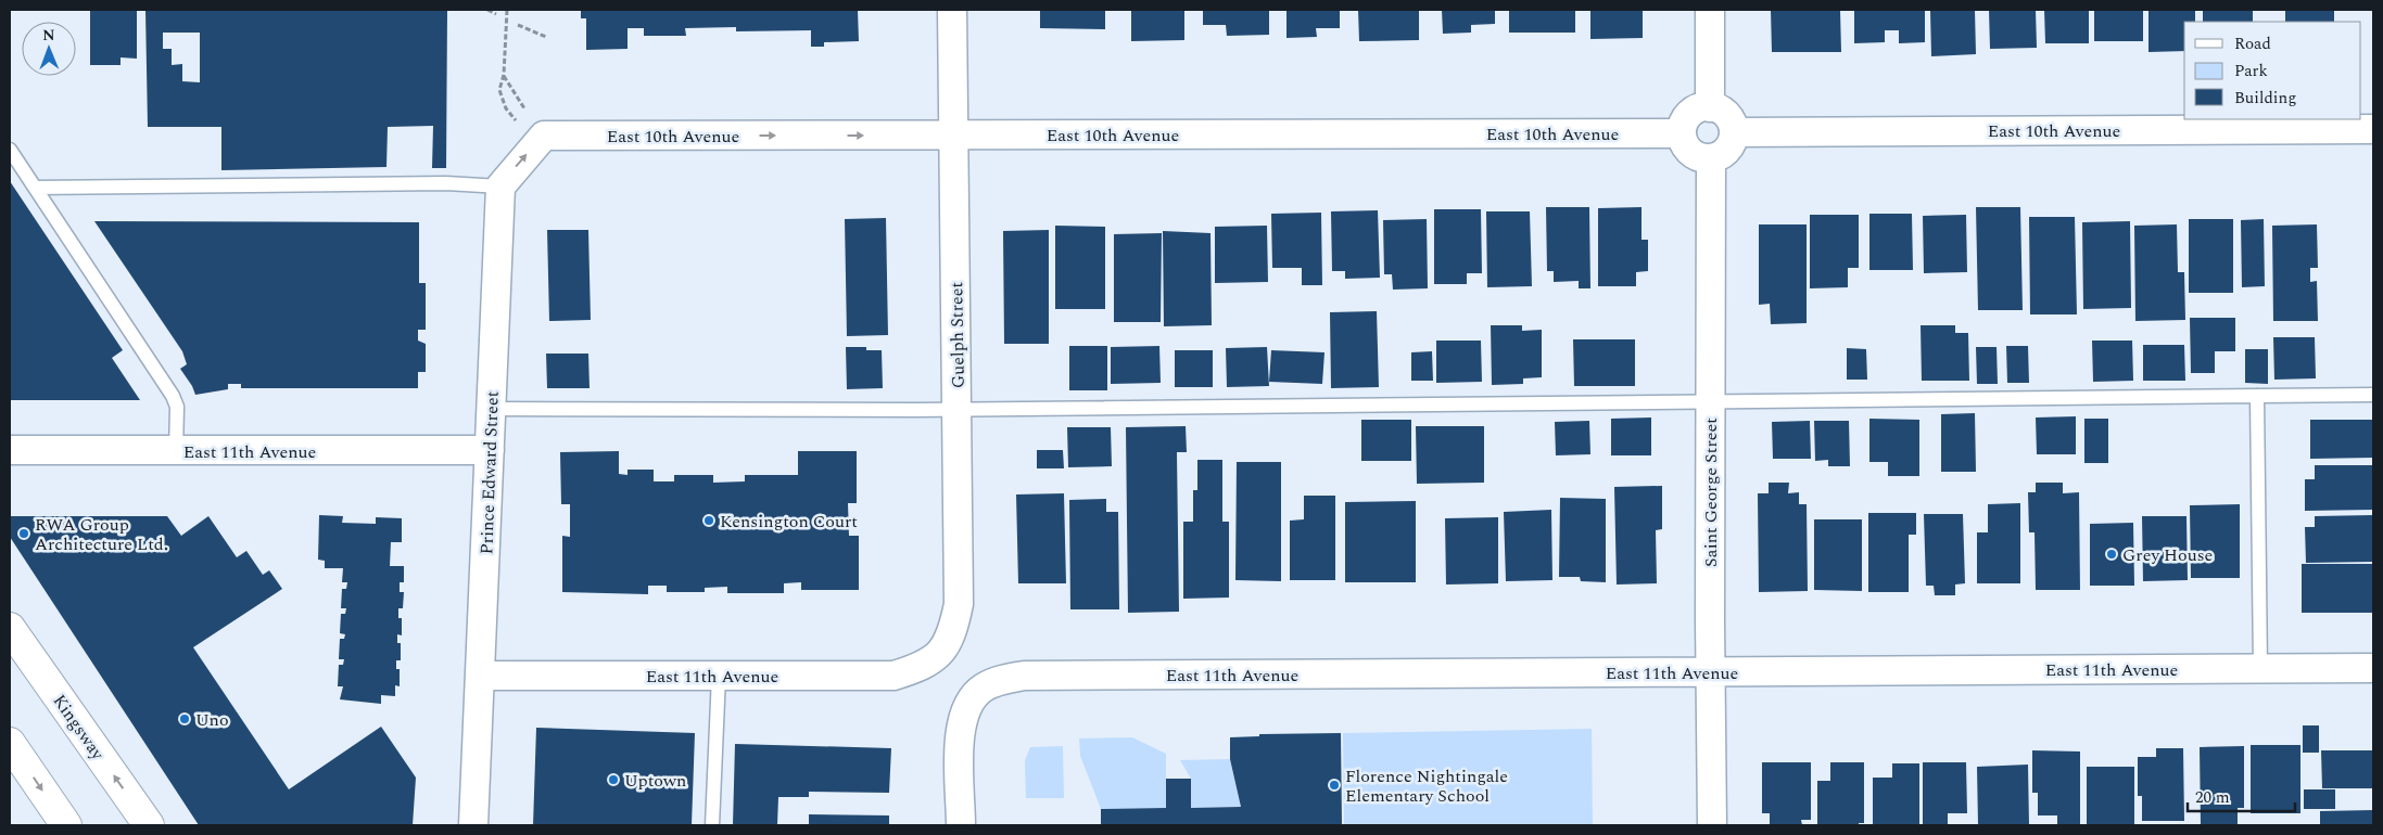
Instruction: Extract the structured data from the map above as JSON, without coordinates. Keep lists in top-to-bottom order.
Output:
{
  "streets": {
    "main road": ["Kingsway"],
    "street": [
      "East 10th Avenue",
      "Guelph Street",
      "East 11th Avenue",
      "Prince Edward Street",
      "Saint George Street"
    ]
  },
  "crossings": [
    ["East 10th Avenue", "Guelph Street"],
    ["East 10th Avenue", "Saint George Street"],
    ["Guelph Street", "East 11th Avenue"],
    ["East 11th Avenue", "Prince Edward Street"],
    ["East 11th Avenue", "Saint George Street"]
  ],
  "places": [
    "Kensington Court",
    "RWA Group Architecture Ltd.",
    "Grey House",
    "Uno",
    "Uptown",
    "Florence Nightingale Elementary School"
  ],
  "legend": ["Road", "Park", "Building"],
  "scale_bar": "20 m",
  "north": "top"
}
